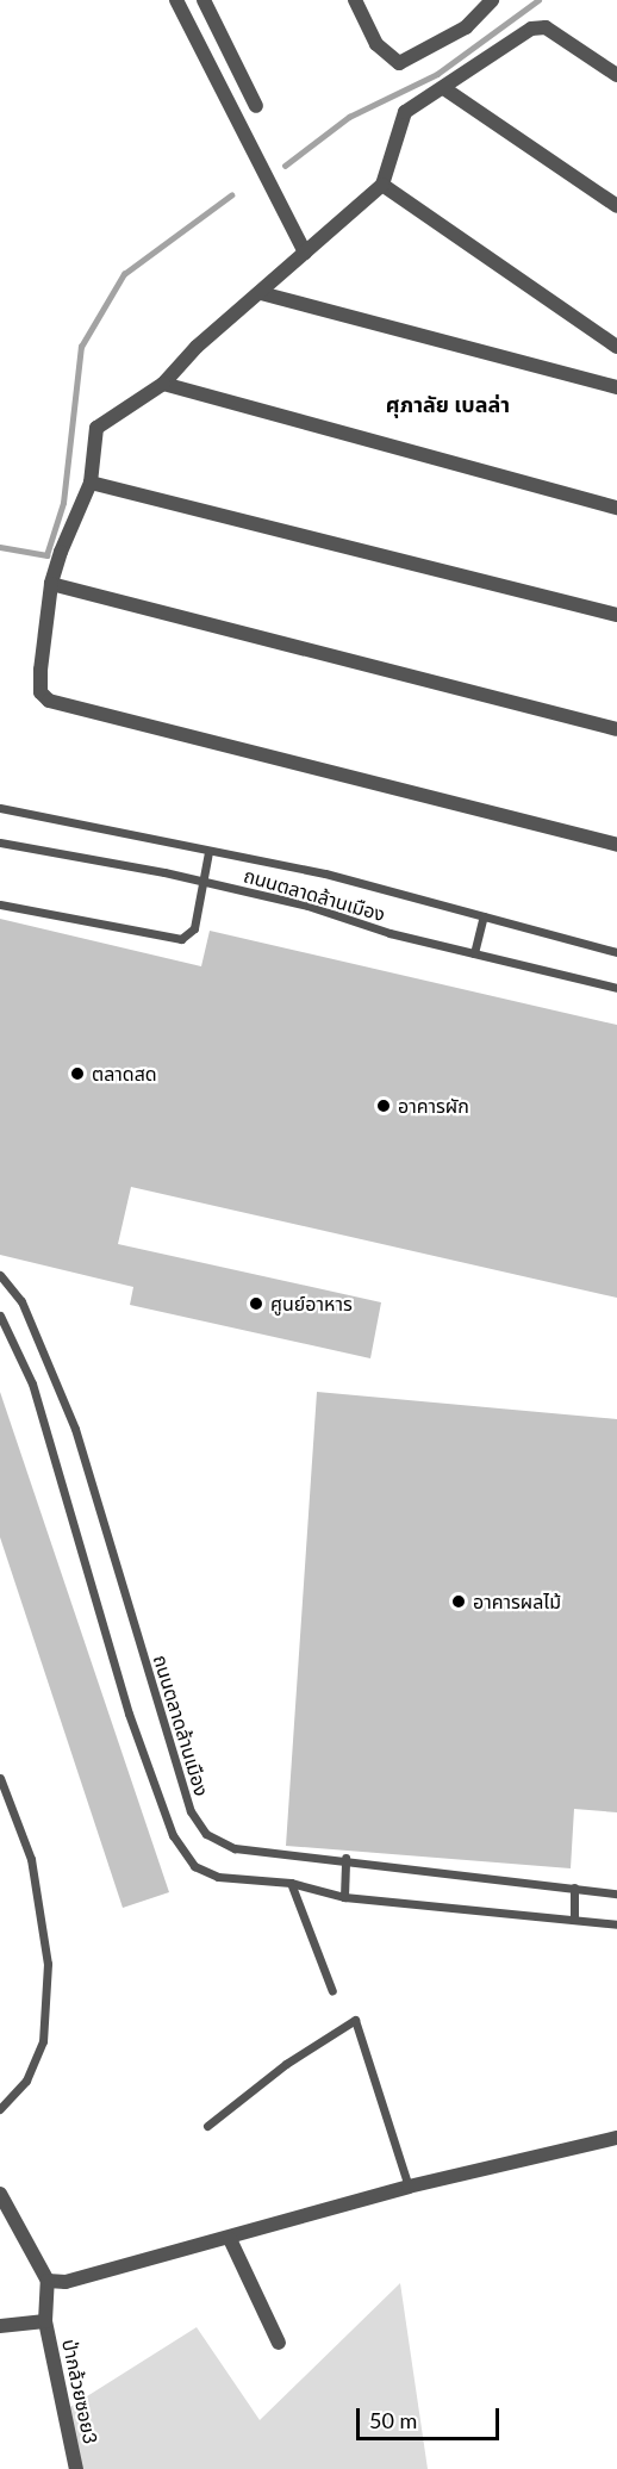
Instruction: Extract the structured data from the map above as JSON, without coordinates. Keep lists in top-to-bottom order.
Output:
{
  "streets": {
    "street": ["ป่ากล้วยซอย3"],
    "lane": ["ถนนตลาดล้านเมือง"]
  },
  "districts": ["ศุภาลัย เบลล่า"],
  "places": [
    "ตลาดสด",
    "อาคารผัก",
    "ศูนย์อาหาร",
    "อาคารผลไม้"
  ],
  "scale_bar": "50 m"
}
